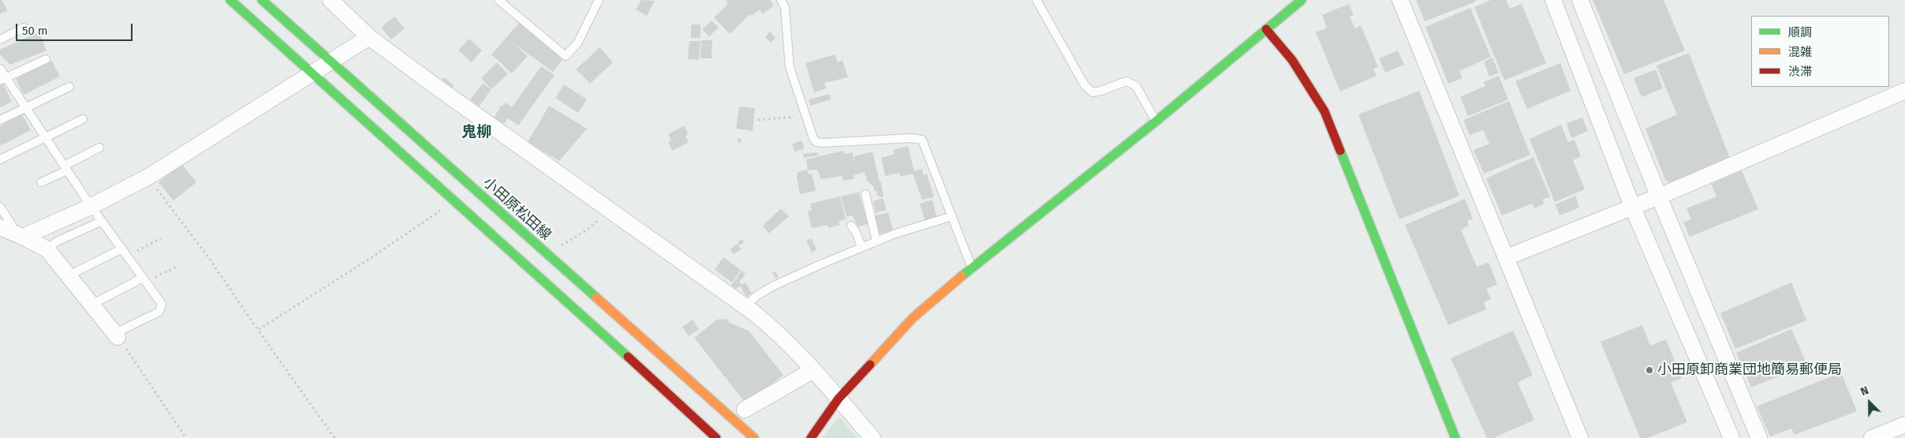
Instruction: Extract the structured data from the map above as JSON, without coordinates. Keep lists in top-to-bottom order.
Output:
{
  "streets": {
    "main road": ["小田原松田線"]
  },
  "districts": ["鬼柳"],
  "places": ["小田原卸商業団地簡易郵便局"],
  "legend": ["順調", "混雑", "渋滞"],
  "scale_bar": "50 m",
  "north": "top left"
}
